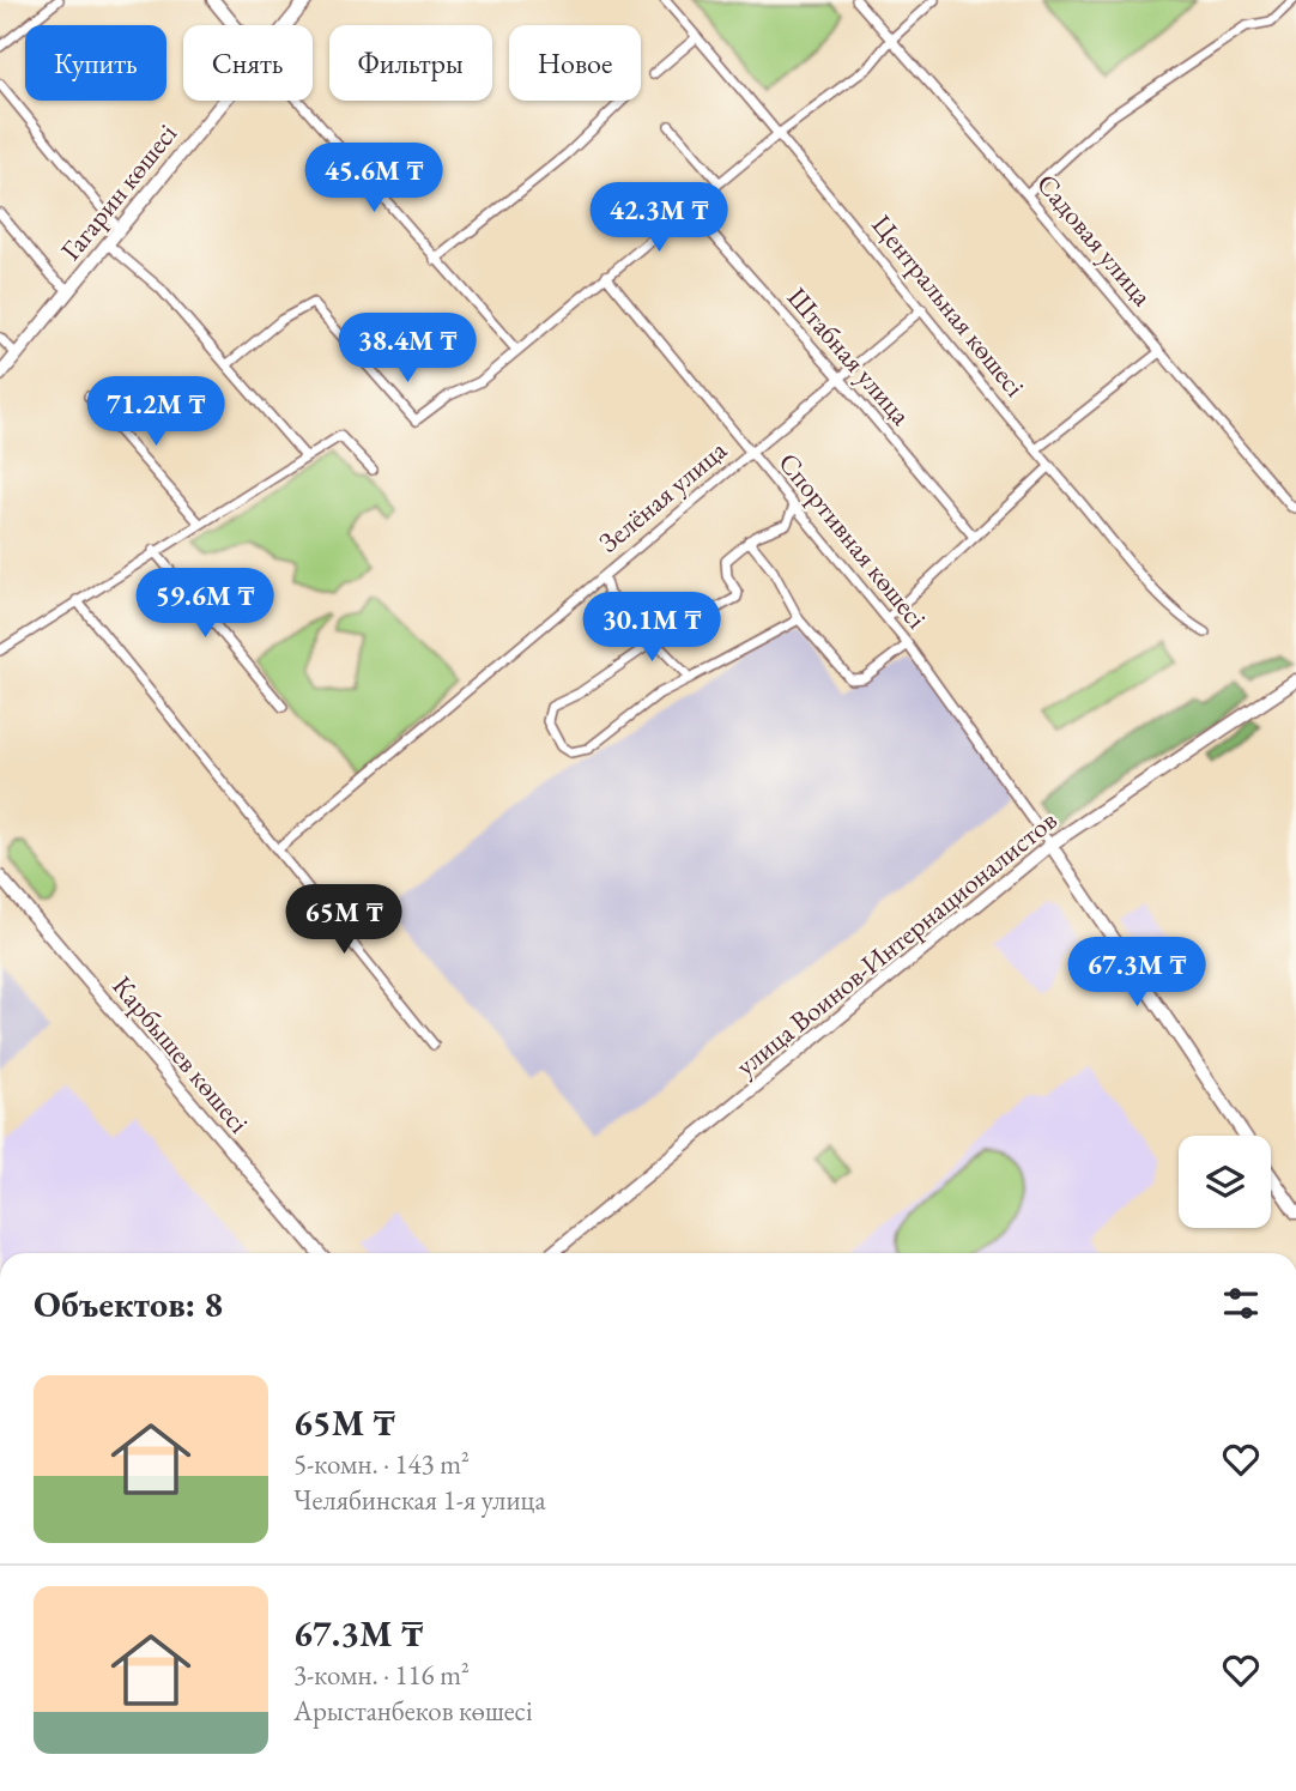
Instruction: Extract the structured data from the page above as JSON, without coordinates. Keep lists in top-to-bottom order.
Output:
{
  "streets": {
    "street": [
      "Гагарин көшесі",
      "Садовая улица",
      "Центральная көшесі",
      "Штабная улица",
      "Зелёная улица",
      "Спортивная көшесі",
      "улица Воинов-Интернационалистов",
      "Карбышев көшесі"
    ]
  },
  "crossings": [
    ["Центральная көшесі", "Зелёная улица"],
    ["Штабная улица", "Зелёная улица"],
    ["Зелёная улица", "Спортивная көшесі"],
    ["Спортивная көшесі", "улица Воинов-Интернационалистов"]
  ],
  "page": {
    "chip": [
      "Купить",
      "Снять",
      "Фильтры",
      "Новое"
    ],
    "price": [
      "45.6M ₸",
      "42.3M ₸",
      "38.4M ₸",
      "71.2M ₸",
      "59.6M ₸",
      "30.1M ₸",
      "65M ₸",
      "67.3M ₸"
    ],
    "heading": "Объектов: 8",
    "list": [
      {
        "name": "65M ₸",
        "note": "5-комн. · 143 m² · Челябинская 1-я улица"
      },
      {
        "name": "67.3M ₸",
        "note": "3-комн. · 116 m² · Арыстанбеков көшесі"
      }
    ]
  }
}
